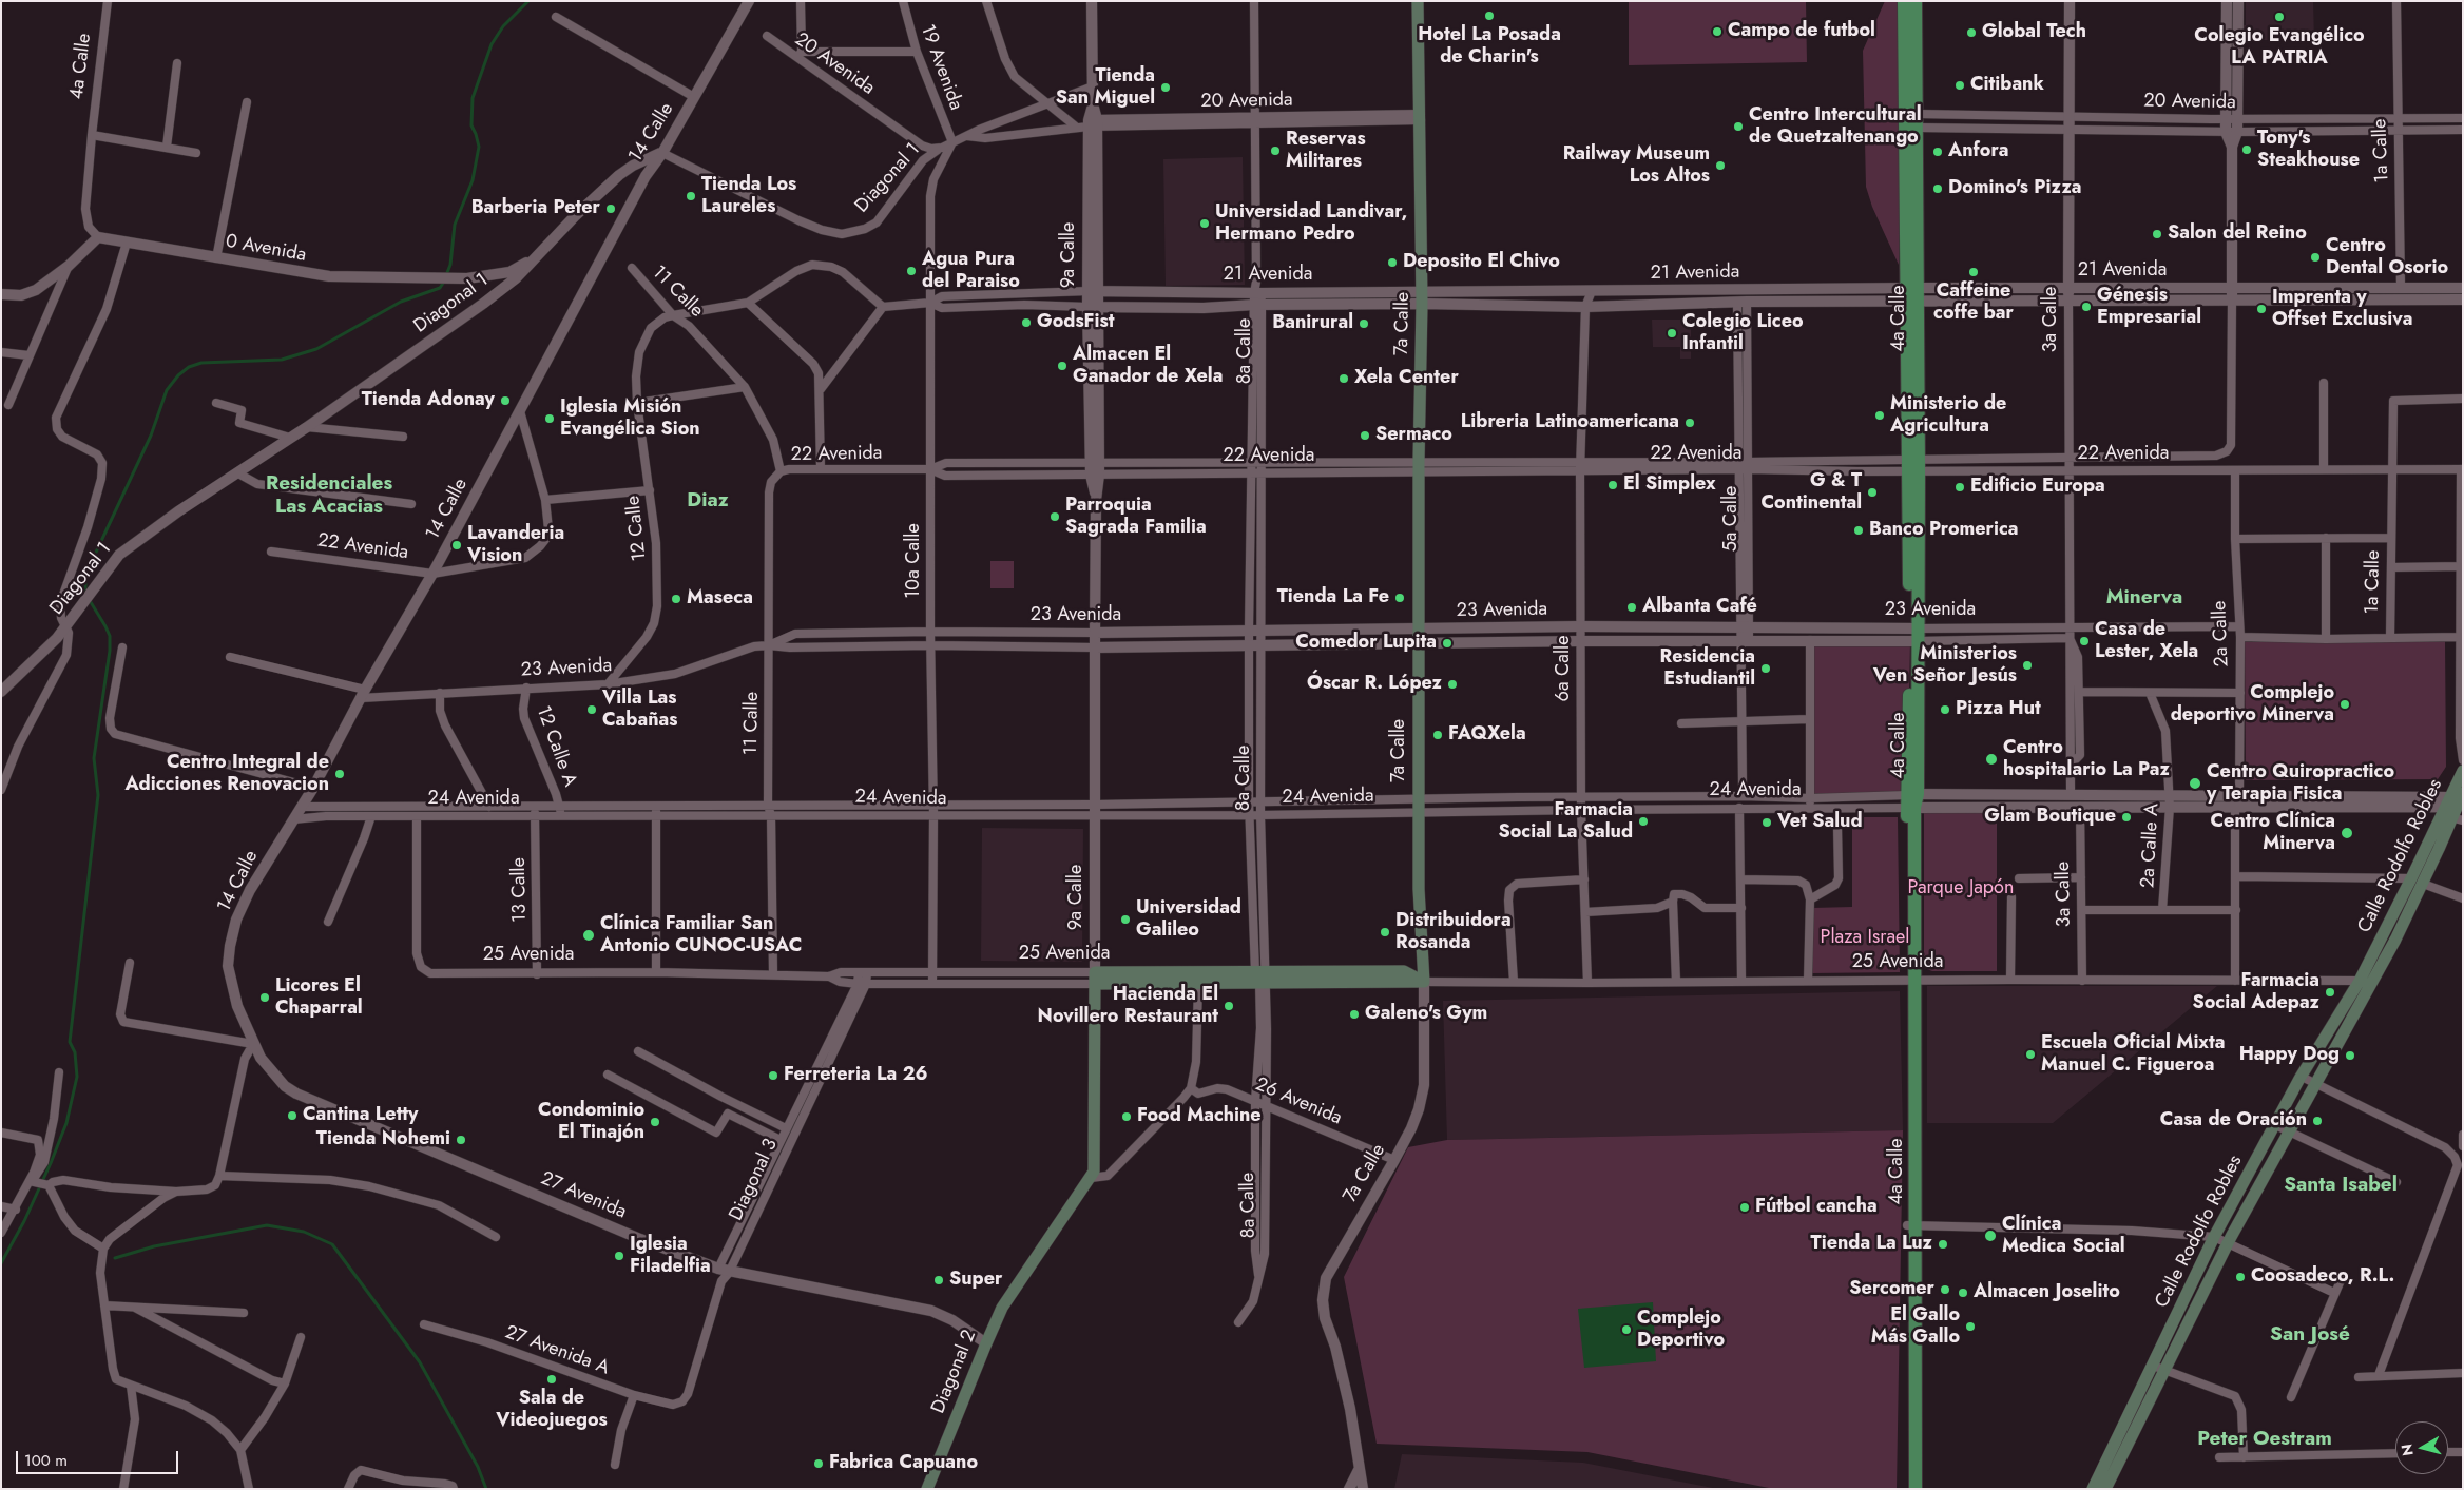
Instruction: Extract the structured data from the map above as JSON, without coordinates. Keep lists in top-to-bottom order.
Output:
{
  "streets": {
    "main road": [
      "4a Calle",
      "9a Calle",
      "7a Calle",
      "Calle Rodolfo Robles",
      "25 Avenida",
      "Diagonal 2"
    ],
    "street": [
      "20 Avenida",
      "19 Avenida",
      "14 Calle",
      "1a Calle",
      "Diagonal 1",
      "0 Avenida",
      "21 Avenida",
      "11 Calle",
      "3a Calle",
      "8a Calle",
      "22 Avenida",
      "5a Calle",
      "12 Calle",
      "10a Calle",
      "23 Avenida",
      "2a Calle",
      "6a Calle",
      "12 Calle A",
      "24 Avenida",
      "2a Calle A",
      "13 Calle",
      "26 Avenida",
      "Diagonal 3",
      "27 Avenida",
      "27 Avenida A"
    ]
  },
  "crossings": [
    ["20 Avenida", "4a Calle"],
    ["20 Avenida", "1a Calle"],
    ["20 Avenida", "Diagonal 1"],
    ["20 Avenida", "9a Calle"],
    ["20 Avenida", "3a Calle"],
    ["20 Avenida", "7a Calle"],
    ["20 Avenida", "8a Calle"],
    ["4a Calle", "0 Avenida"],
    ["4a Calle", "21 Avenida"],
    ["4a Calle", "22 Avenida"],
    ["4a Calle", "23 Avenida"],
    ["4a Calle", "24 Avenida"],
    ["4a Calle", "25 Avenida"],
    ["19 Avenida", "10a Calle"],
    ["14 Calle", "Diagonal 1"],
    ["14 Calle", "22 Avenida"],
    ["14 Calle", "23 Avenida"],
    ["14 Calle", "24 Avenida"],
    ["14 Calle", "27 Avenida"],
    ["1a Calle", "21 Avenida"],
    ["1a Calle", "22 Avenida"],
    ["Diagonal 1", "0 Avenida"],
    ["9a Calle", "21 Avenida"],
    ["9a Calle", "22 Avenida"],
    ["9a Calle", "23 Avenida"],
    ["9a Calle", "24 Avenida"],
    ["9a Calle", "25 Avenida"],
    ["9a Calle", "Diagonal 2"],
    ["21 Avenida", "3a Calle"],
    ["21 Avenida", "7a Calle"],
    ["21 Avenida", "8a Calle"],
    ["21 Avenida", "22 Avenida"],
    ["21 Avenida", "5a Calle"],
    ["21 Avenida", "10a Calle"],
    ["21 Avenida", "6a Calle"],
    ["11 Calle", "22 Avenida"],
    ["11 Calle", "12 Calle"],
    ["11 Calle", "23 Avenida"],
    ["11 Calle", "24 Avenida"],
    ["11 Calle", "25 Avenida"],
    ["3a Calle", "22 Avenida"],
    ["3a Calle", "23 Avenida"],
    ["3a Calle", "24 Avenida"],
    ["3a Calle", "25 Avenida"],
    ["7a Calle", "22 Avenida"],
    ["7a Calle", "23 Avenida"],
    ["7a Calle", "24 Avenida"],
    ["7a Calle", "25 Avenida"],
    ["7a Calle", "26 Avenida"],
    ["8a Calle", "22 Avenida"],
    ["8a Calle", "23 Avenida"],
    ["8a Calle", "24 Avenida"],
    ["8a Calle", "25 Avenida"],
    ["8a Calle", "26 Avenida"],
    ["22 Avenida", "5a Calle"],
    ["22 Avenida", "10a Calle"],
    ["22 Avenida", "2a Calle"],
    ["22 Avenida", "6a Calle"],
    ["5a Calle", "23 Avenida"],
    ["12 Calle", "23 Avenida"],
    ["10a Calle", "23 Avenida"],
    ["10a Calle", "24 Avenida"],
    ["10a Calle", "25 Avenida"],
    ["23 Avenida", "2a Calle"],
    ["23 Avenida", "6a Calle"],
    ["23 Avenida", "12 Calle A"],
    ["2a Calle", "24 Avenida"],
    ["2a Calle", "25 Avenida"],
    ["6a Calle", "24 Avenida"],
    ["6a Calle", "25 Avenida"],
    ["12 Calle A", "24 Avenida"],
    ["24 Avenida", "2a Calle A"],
    ["24 Avenida", "Calle Rodolfo Robles"],
    ["24 Avenida", "13 Calle"],
    ["24 Avenida", "25 Avenida"],
    ["Calle Rodolfo Robles", "25 Avenida"],
    ["13 Calle", "25 Avenida"],
    ["25 Avenida", "Diagonal 3"],
    ["Diagonal 3", "27 Avenida"],
    ["Diagonal 3", "27 Avenida A"],
    ["27 Avenida", "Diagonal 2"]
  ],
  "districts": [
    "Residenciales Las Acacias",
    "Diaz",
    "Minerva",
    "Santa Isabel",
    "San José",
    "Peter Oestram"
  ],
  "parks": ["Parque Japón", "Plaza Israel"],
  "places": [
    "Hotel La Posada de Charin's",
    "Colegio Evangélico LA PATRIA",
    "Campo de futbol",
    "Global Tech",
    "Citibank",
    "Tienda San Miguel",
    "Centro Intercultural de Quetzaltenango",
    "Tony's Steakhouse",
    "Reservas Militares",
    "Anfora",
    "Railway Museum Los Altos",
    "Domino's Pizza",
    "Tienda Los Laureles",
    "Barberia Peter",
    "Universidad Landivar, Hermano Pedro",
    "Salon del Reino",
    "Centro Dental Osorio",
    "Deposito El Chivo",
    "Agua Pura del Paraiso",
    "Caffeine coffe bar",
    "Génesis Empresarial",
    "Imprenta y Offset Exclusiva",
    "GodsFist",
    "Banirural",
    "Colegio Liceo Infantil",
    "Almacen El Ganador de Xela",
    "Xela Center",
    "Tienda Adonay",
    "Ministerio de Agricultura",
    "Iglesia Misión Evangélica Sion",
    "Libreria Latinoamericana",
    "Sermaco",
    "El Simplex",
    "Edificio Europa",
    "G & T Continental",
    "Parroquia Sagrada Familia",
    "Banco Promerica",
    "Lavanderia Vision",
    "Tienda La Fe",
    "Maseca",
    "Albanta Café",
    "Casa de Lester, Xela",
    "Comedor Lupita",
    "Ministerios Ven Señor Jesús",
    "Residencia Estudiantil",
    "Óscar R. López",
    "Complejo deportivo Minerva",
    "Villa Las Cabañas",
    "Pizza Hut",
    "FAQXela",
    "Centro hospitalario La Paz",
    "Centro Integral de Adicciones Renovacion",
    "Centro Quiropractico y Terapia Fisica",
    "Glam Boutique",
    "Farmacia Social La Salud",
    "Vet Salud",
    "Centro Clínica Minerva",
    "Universidad Galileo",
    "Distribuidora Rosanda",
    "Clínica Familiar San Antonio CUNOC-USAC",
    "Farmacia Social Adepaz",
    "Licores El Chaparral",
    "Hacienda El Novillero Restaurant",
    "Galeno's Gym",
    "Escuela Oficial Mixta Manuel C. Figueroa",
    "Happy Dog",
    "Ferreteria La 26",
    "Cantina Letty",
    "Food Machine",
    "Casa de Oración",
    "Condominio El Tinajón",
    "Tienda Nohemi",
    "Fútbol cancha",
    "Clínica Medica Social",
    "Tienda La Luz",
    "Iglesia Filadelfia",
    "Coosadeco, R.L.",
    "Super",
    "Sercomer",
    "Almacen Joselito",
    "El Gallo Más Gallo",
    "Complejo Deportivo",
    "Sala de Videojuegos",
    "Fabrica Capuano"
  ],
  "scale_bar": "100 m",
  "north": "left"
}
